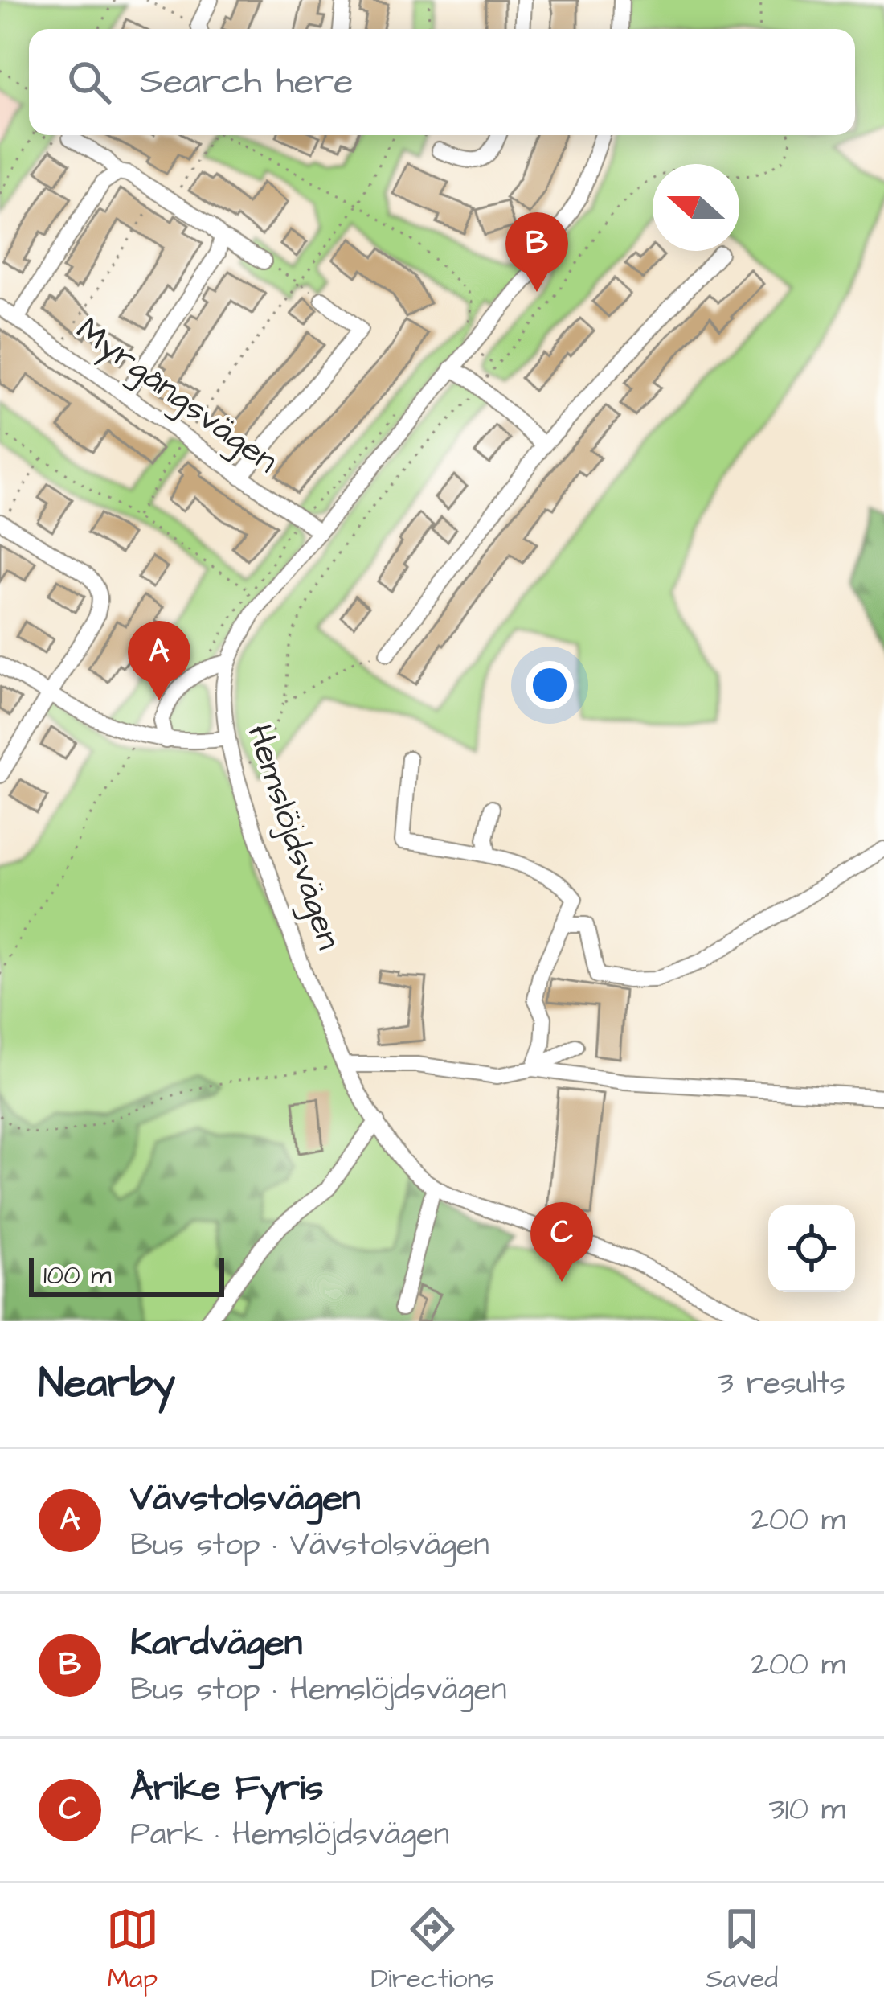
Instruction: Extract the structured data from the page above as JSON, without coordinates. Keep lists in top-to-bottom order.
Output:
{
  "streets": {
    "street": ["Myrgångsvägen", "Hemslöjdsvägen"]
  },
  "crossings": [
    ["Myrgångsvägen", "Hemslöjdsvägen"]
  ],
  "scale_bar": "100 m",
  "north": "left",
  "page": {
    "search": "Search here",
    "pins": ["B", "A", "C"],
    "scale": "100 m",
    "heading": ["Nearby", "3 results"],
    "list": [
      {
        "mark": "A",
        "name": "Vävstolsvägen",
        "note": "Bus stop · Vävstolsvägen",
        "value": "200 m"
      },
      {
        "mark": "B",
        "name": "Kardvägen",
        "note": "Bus stop · Hemslöjdsvägen",
        "value": "200 m"
      },
      {
        "mark": "C",
        "name": "Årike Fyris",
        "note": "Park · Hemslöjdsvägen",
        "value": "310 m"
      }
    ],
    "nav": ["Map", "Directions", "Saved"]
  }
}
